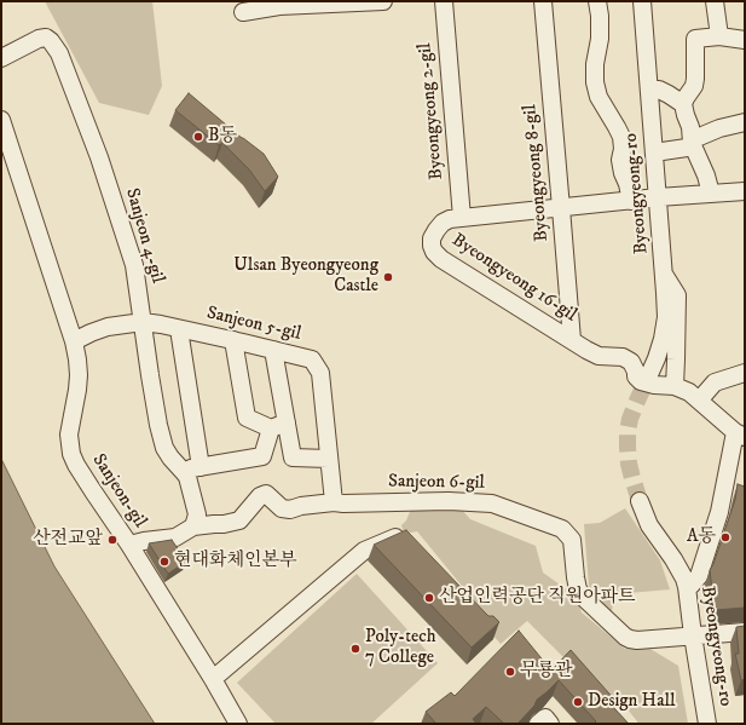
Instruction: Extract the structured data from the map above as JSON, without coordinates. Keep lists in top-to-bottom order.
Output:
{
  "streets": {
    "street": [
      "Byeongyeong 2-gil",
      "Byeongyeong 8-gil",
      "Byeongyeong-ro",
      "Sanjeon 4-gil",
      "Byeongyeong 16-gil",
      "Sanjeon 5-gil",
      "Sanjeon 6-gil",
      "Sanjeon-gil"
    ]
  },
  "crossings": [
    ["Byeongyeong 2-gil", "Byeongyeong 16-gil"],
    ["Byeongyeong 8-gil", "Byeongyeong 16-gil"],
    ["Byeongyeong-ro", "Byeongyeong 16-gil"],
    ["Byeongyeong-ro", "Sanjeon 6-gil"],
    ["Sanjeon 4-gil", "Sanjeon 5-gil"],
    ["Sanjeon 4-gil", "Sanjeon 6-gil"],
    ["Sanjeon 5-gil", "Sanjeon 6-gil"],
    ["Sanjeon 5-gil", "Sanjeon-gil"],
    ["Sanjeon 6-gil", "Sanjeon-gil"]
  ],
  "places": [
    "B동",
    "Ulsan Byeongyeong Castle",
    "A동",
    "산전교앞",
    "현대화체인본부",
    "산업인력공단 직원아파트",
    "Poly-tech 7 College",
    "무룡관",
    "Design Hall"
  ]
}
